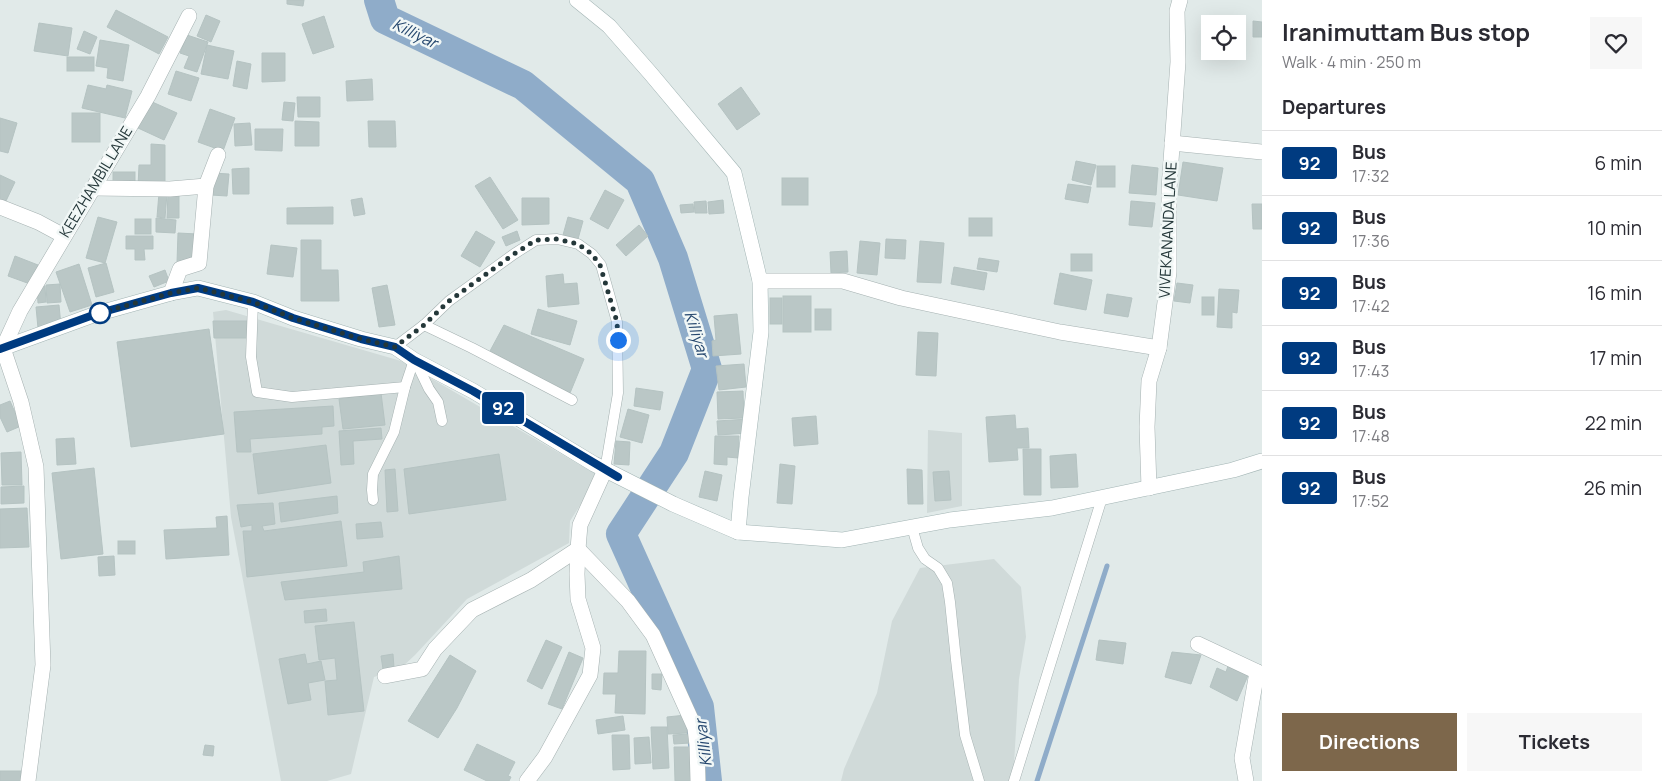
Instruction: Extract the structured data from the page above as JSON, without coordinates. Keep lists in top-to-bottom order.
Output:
{
  "streets": {
    "street": ["KEEZHAMBIL LANE", "VIVEKANANDA LANE"]
  },
  "water": ["Killiyar"],
  "lines": ["bus line 92"],
  "page": {
    "on_map": "92",
    "heading": [
      ["Iranimuttam Bus stop", "Walk · 4 min · 250 m"],
      "Departures"
    ],
    "list": [
      {
        "mark": "92",
        "name": "Bus",
        "note": "17:32",
        "value": "6 min"
      },
      {
        "mark": "92",
        "name": "Bus",
        "note": "17:36",
        "value": "10 min"
      },
      {
        "mark": "92",
        "name": "Bus",
        "note": "17:42",
        "value": "16 min"
      },
      {
        "mark": "92",
        "name": "Bus",
        "note": "17:43",
        "value": "17 min"
      },
      {
        "mark": "92",
        "name": "Bus",
        "note": "17:48",
        "value": "22 min"
      },
      {
        "mark": "92",
        "name": "Bus",
        "note": "17:52",
        "value": "26 min"
      }
    ],
    "buttons": ["Directions", "Tickets"]
  }
}
